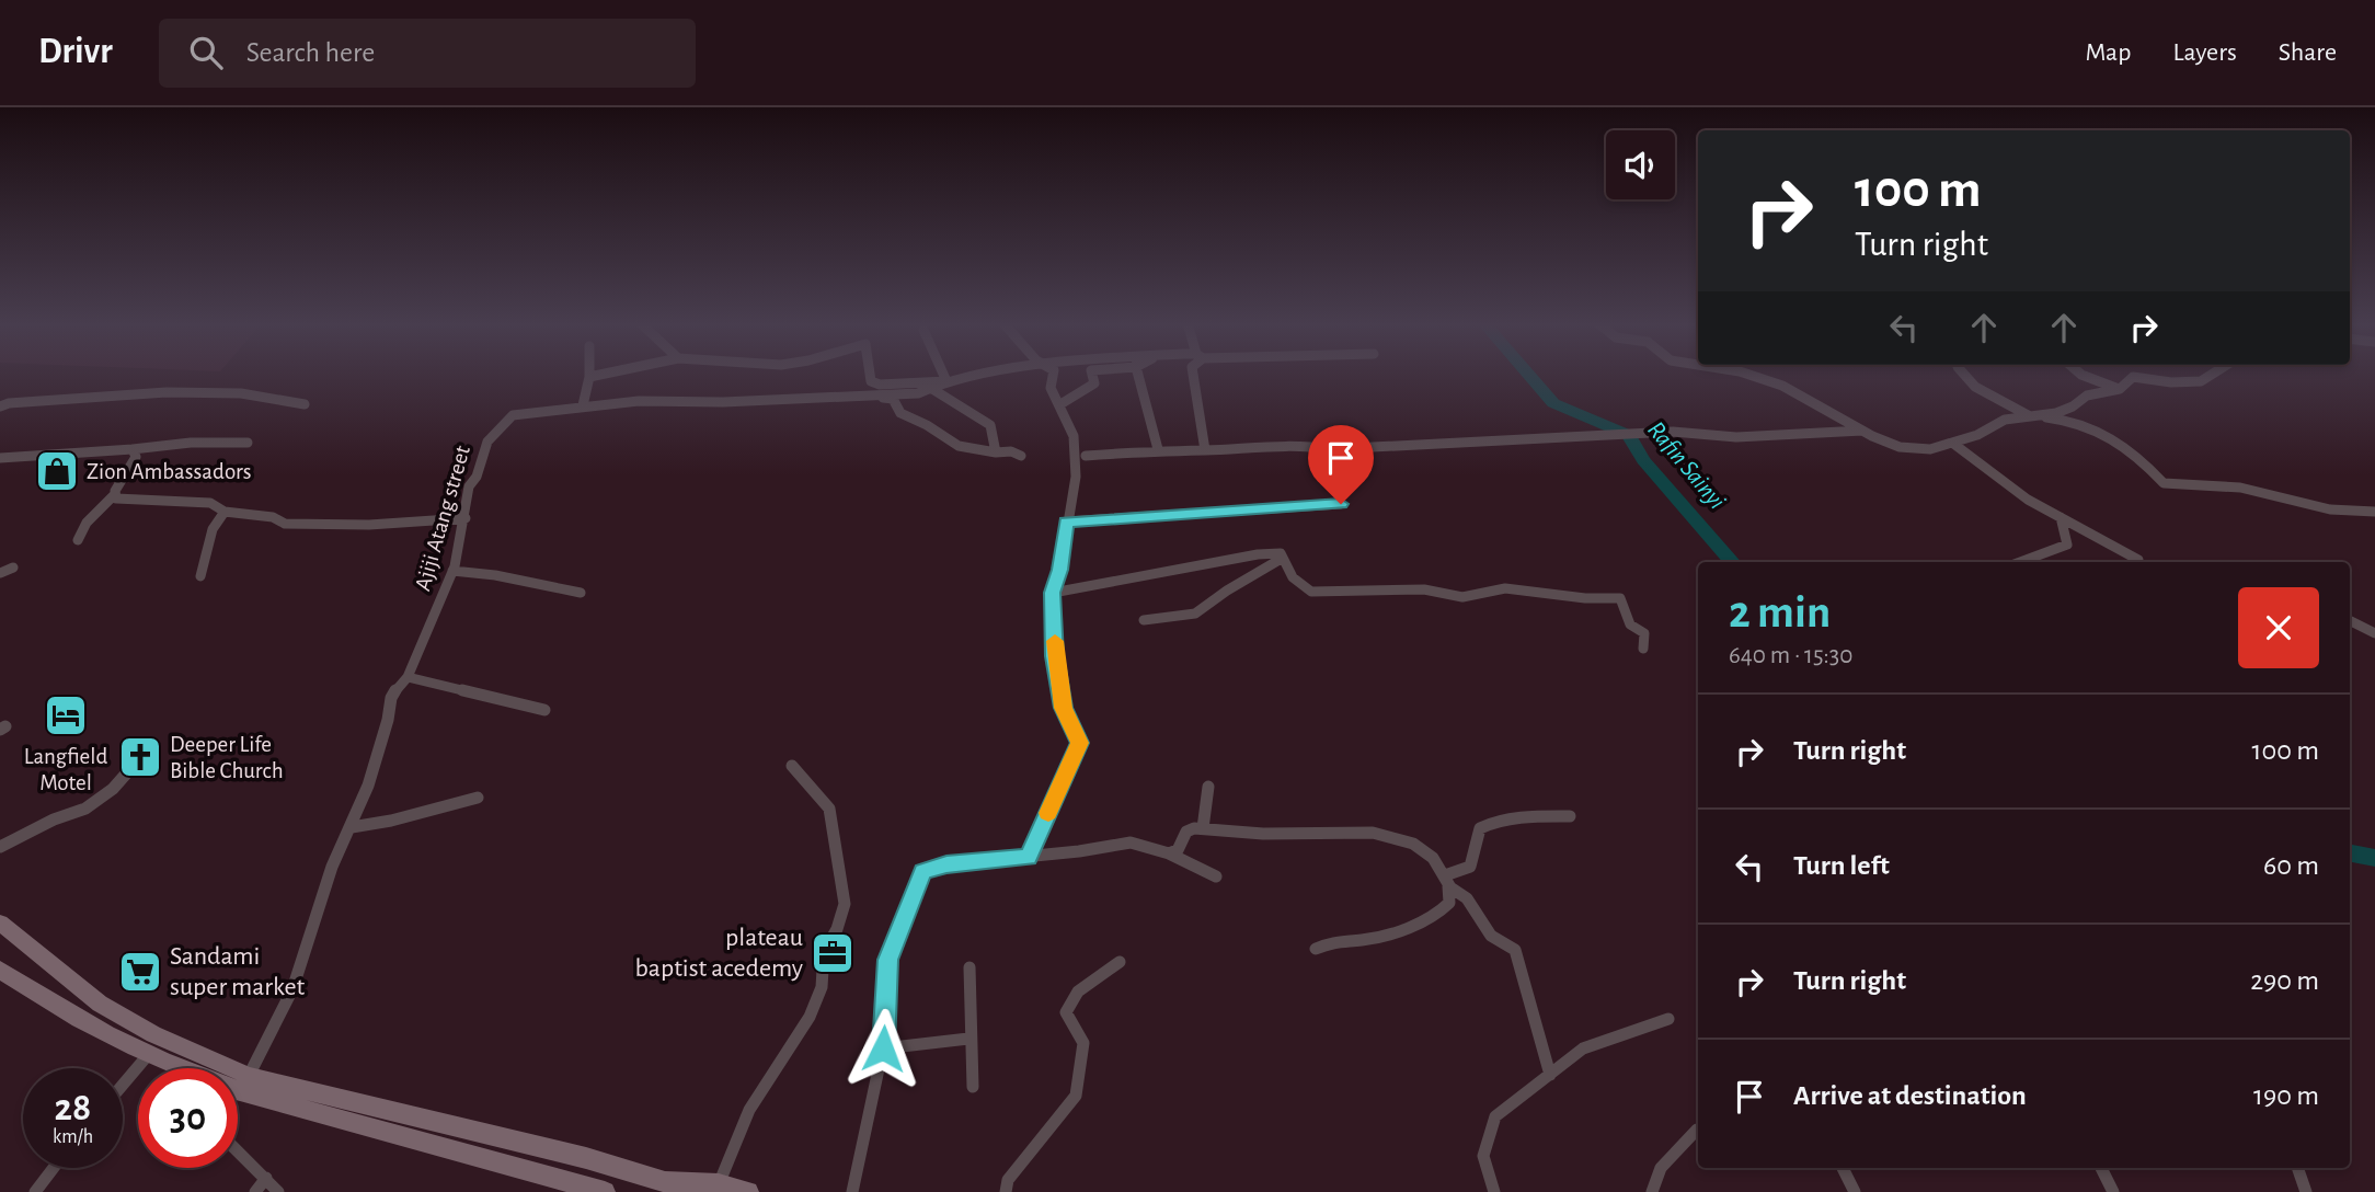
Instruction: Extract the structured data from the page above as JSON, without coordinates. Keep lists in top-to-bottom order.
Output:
{
  "streets": {
    "street": ["Ajiji Atang street"]
  },
  "water": ["Rafin Sainyi"],
  "places": {
    "shop": ["Zion Ambassadors"],
    "hotel": ["Langfield Motel"],
    "church": ["Deeper Life Bible Church"],
    "office": ["plateau baptist acedemy"],
    "supermarket": ["Sandami super market"]
  },
  "page": {
    "header": "Drivr",
    "search": "Search here",
    "nav": ["Map", "Layers", "Share"],
    "turn": ["100 m", "Turn right"],
    "heading": ["2 min", "640 m · 15:30"],
    "list": [
      {
        "name": "Turn right",
        "value": "100 m"
      },
      {
        "name": "Turn left",
        "value": "60 m"
      },
      {
        "name": "Turn right",
        "value": "290 m"
      },
      {
        "name": "Arrive at destination",
        "value": "190 m"
      }
    ],
    "speed": "28 km/h",
    "limit": "30"
  }
}
